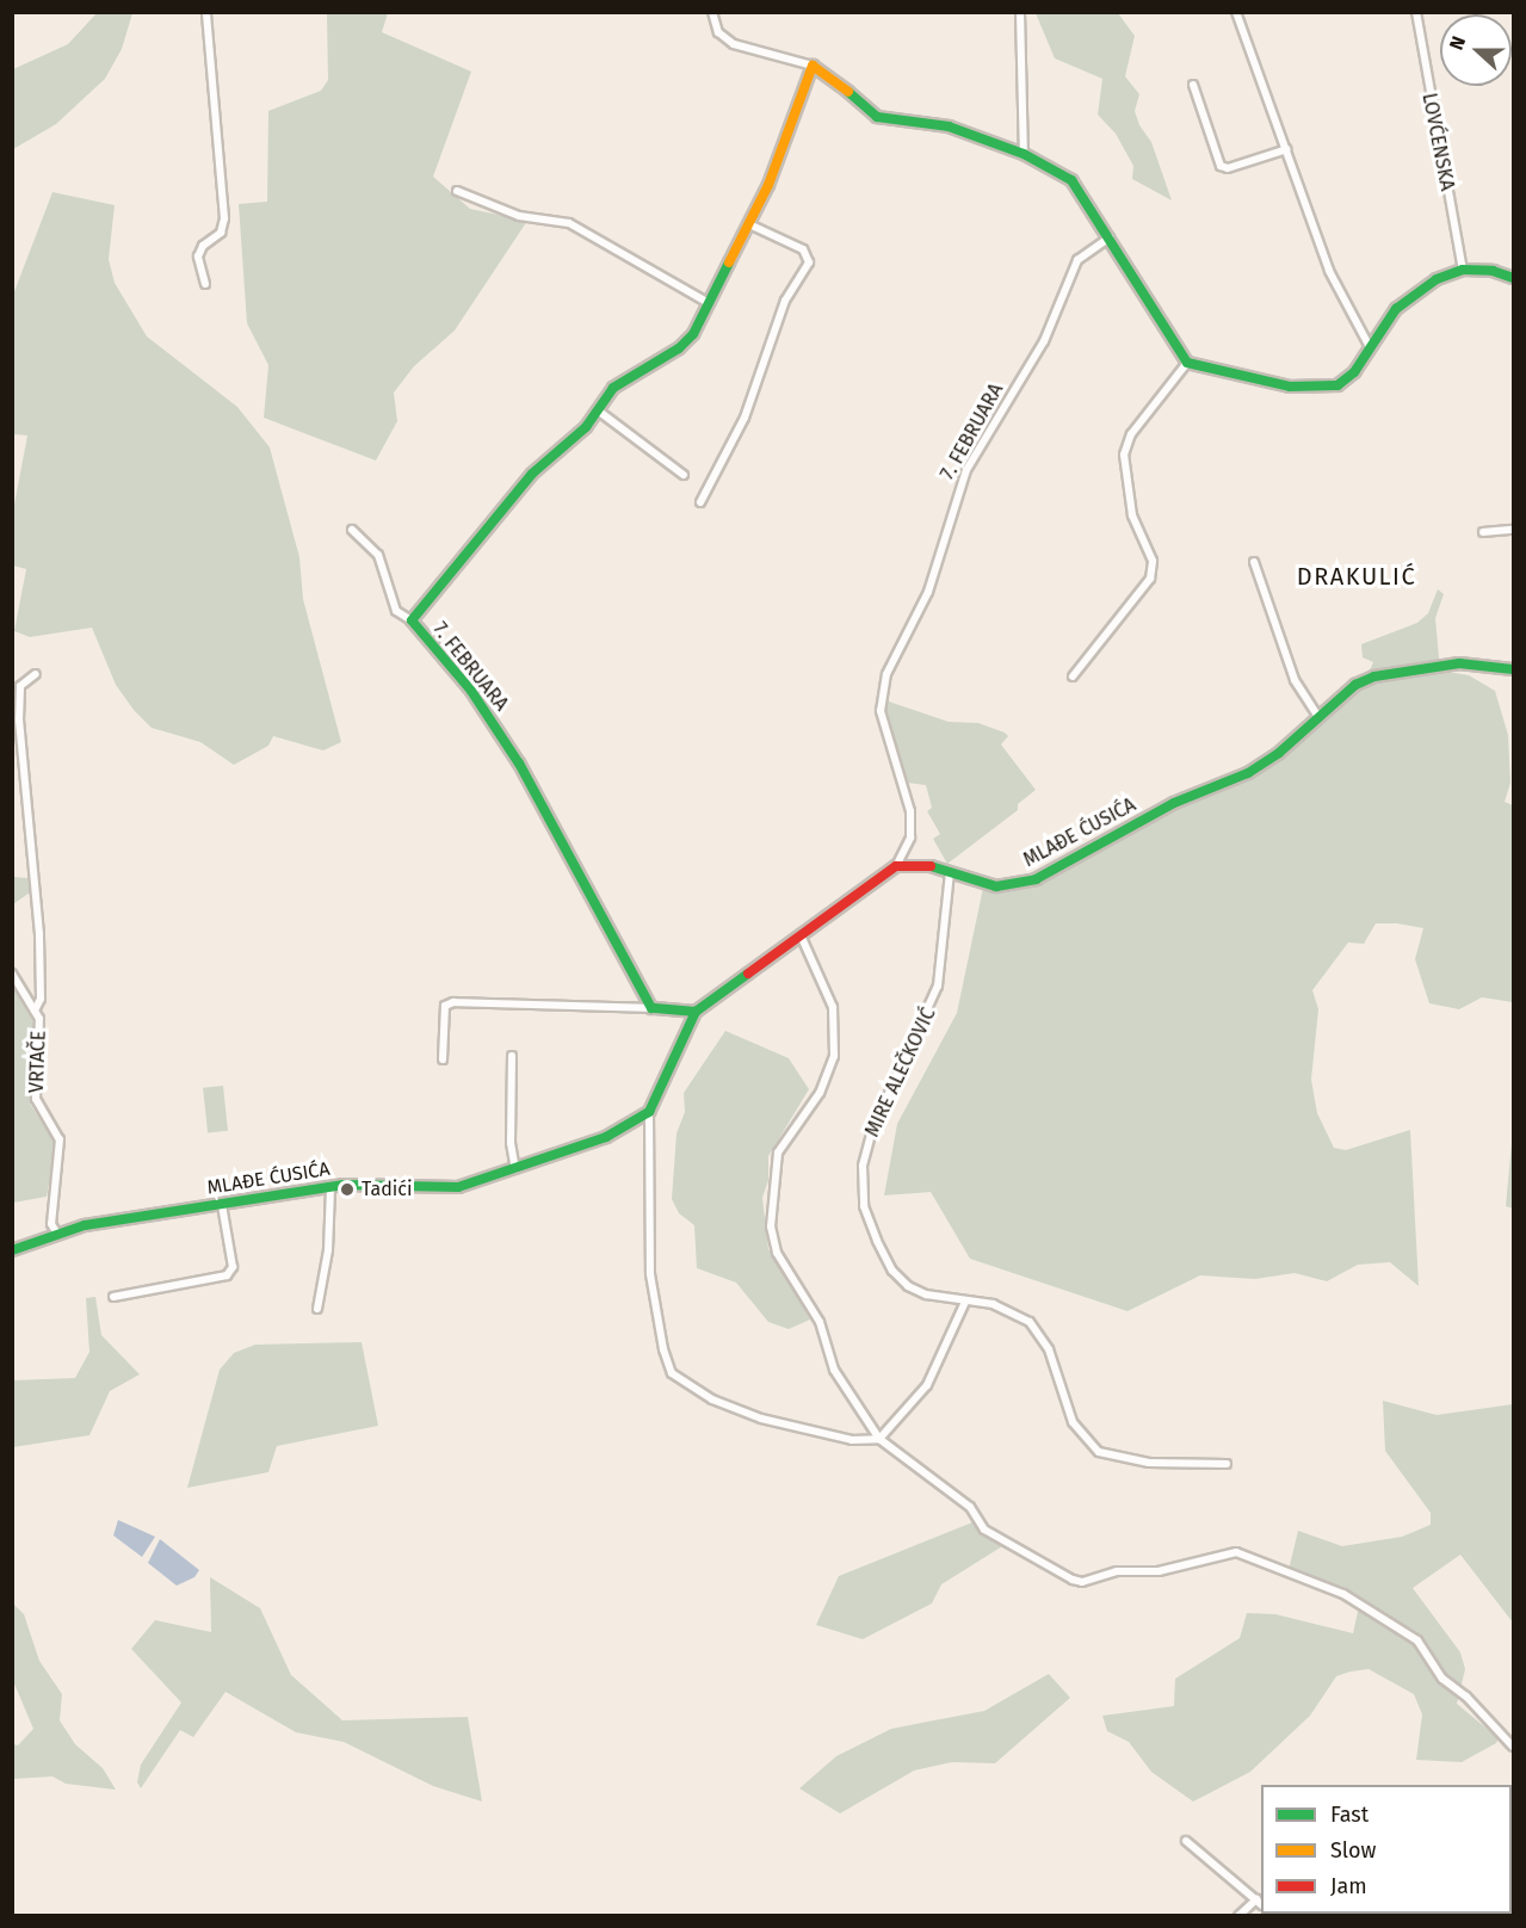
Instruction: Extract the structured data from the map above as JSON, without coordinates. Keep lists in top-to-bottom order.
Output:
{
  "streets": {
    "street": [
      "LOVĆENSKA",
      "7. FEBRUARA",
      "MLAĐE ĆUSIĆA",
      "VRTAČE",
      "MIRE ALEČKOVIĆ"
    ]
  },
  "crossings": [
    ["7. FEBRUARA", "MLAĐE ĆUSIĆA"],
    ["MLAĐE ĆUSIĆA", "VRTAČE"],
    ["MLAĐE ĆUSIĆA", "MIRE ALEČKOVIĆ"]
  ],
  "districts": ["DRAKULIĆ"],
  "places": ["Tadići"],
  "legend": ["Fast", "Slow", "Jam"],
  "north": "left"
}
